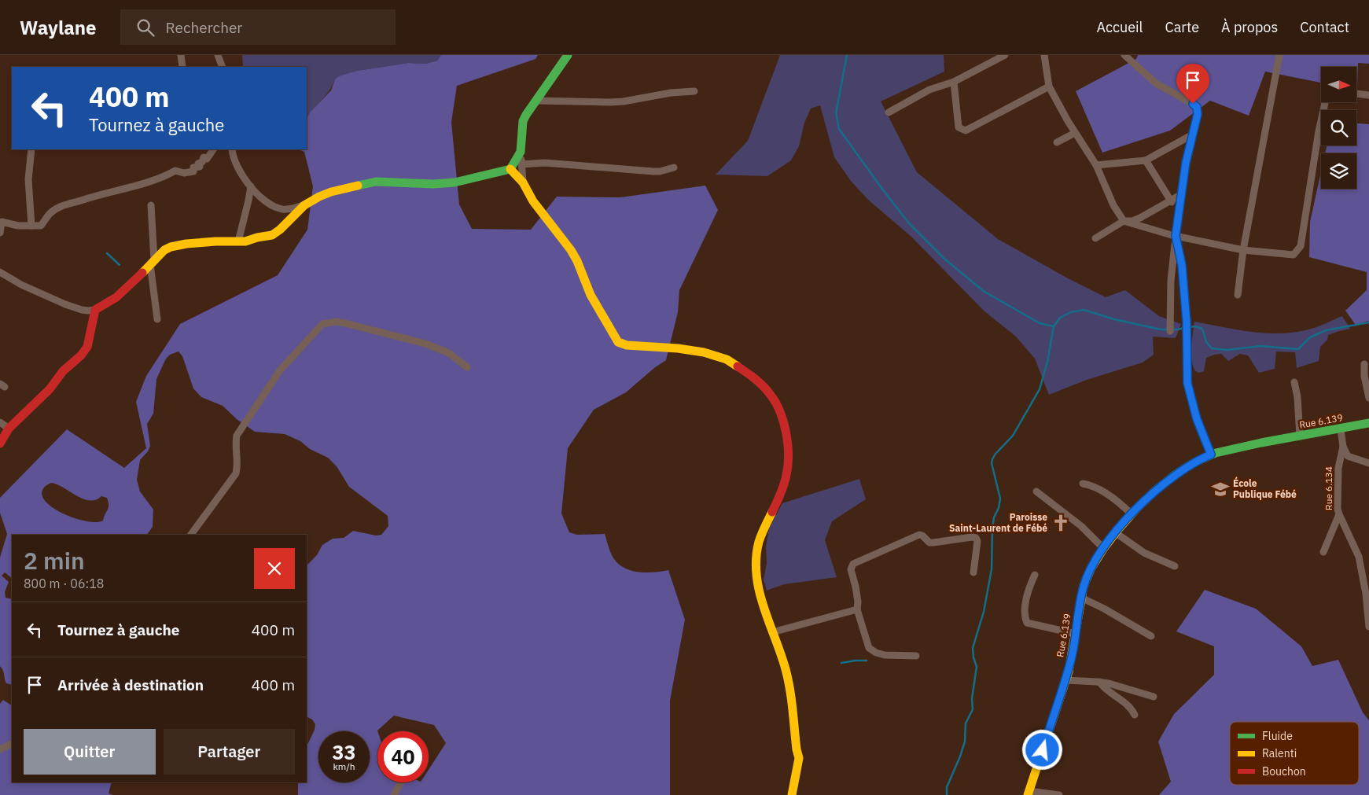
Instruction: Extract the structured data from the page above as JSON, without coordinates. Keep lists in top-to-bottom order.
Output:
{
  "streets": {
    "street": ["Rue 6.139", "Rue 6.134"]
  },
  "places": {
    "school or university": ["École Publique Fébé"],
    "church": ["Paroisse Saint-Laurent de Fébé"]
  },
  "legend": ["Fluide", "Ralenti", "Bouchon"],
  "north": "right",
  "page": {
    "header": "Waylane",
    "search": "Rechercher",
    "nav": [
      "Accueil",
      "Carte",
      "À propos",
      "Contact"
    ],
    "turn": ["400 m", "Tournez à gauche"],
    "heading": ["2 min", "800 m · 06:18"],
    "list": [
      {
        "name": "Tournez à gauche",
        "value": "400 m"
      },
      {
        "name": "Arrivée à destination",
        "value": "400 m"
      }
    ],
    "buttons": ["Quitter", "Partager"],
    "speed": "33 km/h",
    "limit": "40"
  }
}
